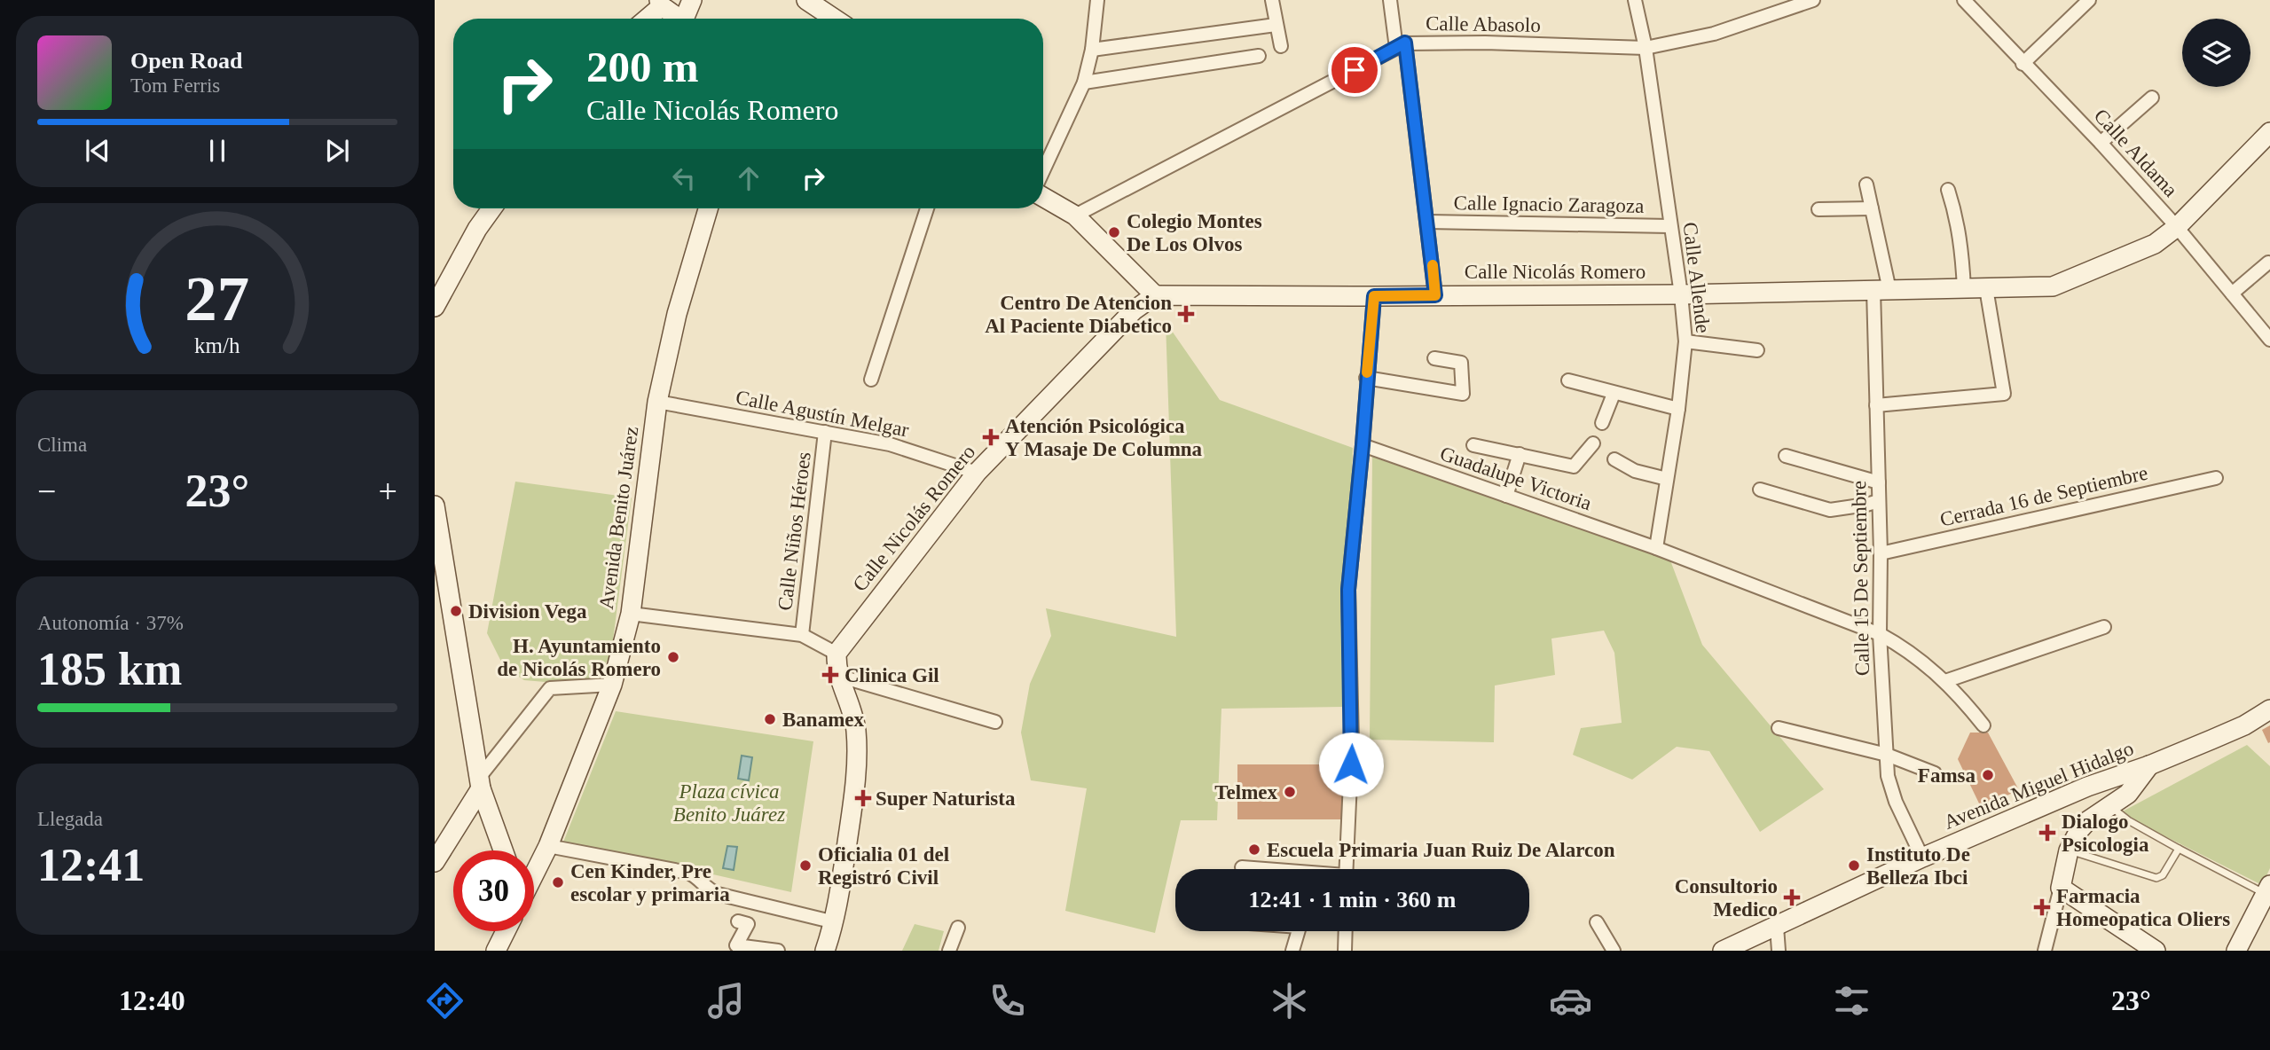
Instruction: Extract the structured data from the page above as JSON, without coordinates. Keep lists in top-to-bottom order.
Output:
{
  "streets": {
    "main road": ["Calle Nicolás Romero", "Avenida Benito Juárez", "Avenida Miguel Hidalgo"],
    "street": [
      "Calle Abasolo",
      "Calle Aldama",
      "Calle Ignacio Zaragoza",
      "Calle Allende",
      "Calle Agustín Melgar",
      "Guadalupe Victoria",
      "Cerrada 16 de Septiembre",
      "Calle Niños Héroes",
      "Calle 15 De Septiembre"
    ]
  },
  "crossings": [
    ["Calle Abasolo", "Calle Allende"],
    ["Calle Aldama", "Calle Nicolás Romero"],
    ["Calle Ignacio Zaragoza", "Calle Allende"],
    ["Calle Nicolás Romero", "Calle Allende"],
    ["Calle Nicolás Romero", "Calle Agustín Melgar"],
    ["Calle Nicolás Romero", "Calle 15 De Septiembre"],
    ["Calle Allende", "Guadalupe Victoria"],
    ["Calle Agustín Melgar", "Avenida Benito Juárez"],
    ["Calle Agustín Melgar", "Calle Niños Héroes"],
    ["Guadalupe Victoria", "Calle 15 De Septiembre"],
    ["Cerrada 16 de Septiembre", "Calle 15 De Septiembre"],
    ["Calle 15 De Septiembre", "Avenida Miguel Hidalgo"]
  ],
  "parks": ["Plaza cívica Benito Juárez"],
  "places": {
    "other": [
      "Colegio Montes De Los Olvos",
      "Division Vega",
      "H. Ayuntamiento de Nicolás Romero",
      "Banamex",
      "Famsa",
      "Telmex",
      "Escuela Primaria Juan Ruiz De Alarcon",
      "Oficialia 01 del Registró Civil",
      "Instituto De Belleza Ibci",
      "Cen Kinder, Pre escolar y primaria"
    ],
    "health": [
      "Centro De Atencion Al Paciente Diabetico",
      "Atención Psicológica Y Masaje De Columna",
      "Clinica Gil",
      "Super Naturista",
      "Dialogo Psicologia",
      "Consultorio Medico",
      "Farmacia Homeopatica Oliers"
    ]
  },
  "page": {
    "turn": ["200 m", "Calle Nicolás Romero"],
    "song": ["Open Road", "Tom Ferris"],
    "tile": [
      "Clima",
      ["Autonomía · 37%", "185 km"],
      ["Llegada", "12:41"]
    ],
    "heat": ["−", "23°", "+"],
    "limit": "30",
    "trip": "12:41 · 1 min · 360 m",
    "tabs": ["12:40", "23°"],
    "gauge": ["27", "km/h"]
  }
}
